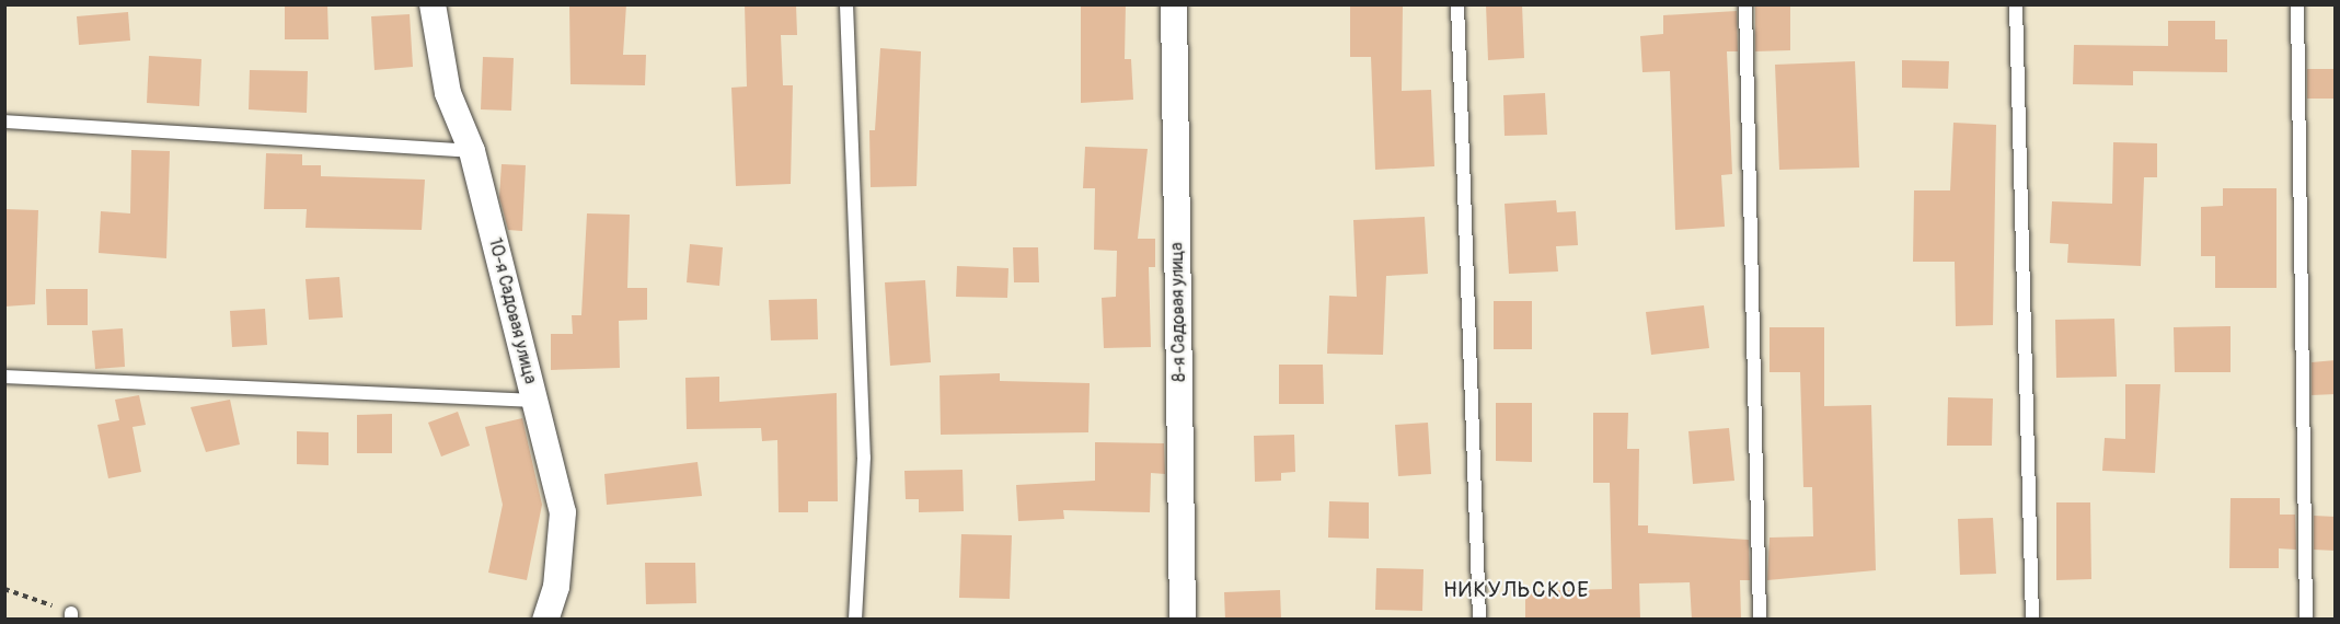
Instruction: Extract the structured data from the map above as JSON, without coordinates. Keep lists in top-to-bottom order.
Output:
{
  "streets": {
    "street": ["10-я Садовая улица", "8-я Садовая улица"]
  },
  "districts": ["НИКУЛЬСКОЕ"]
}
